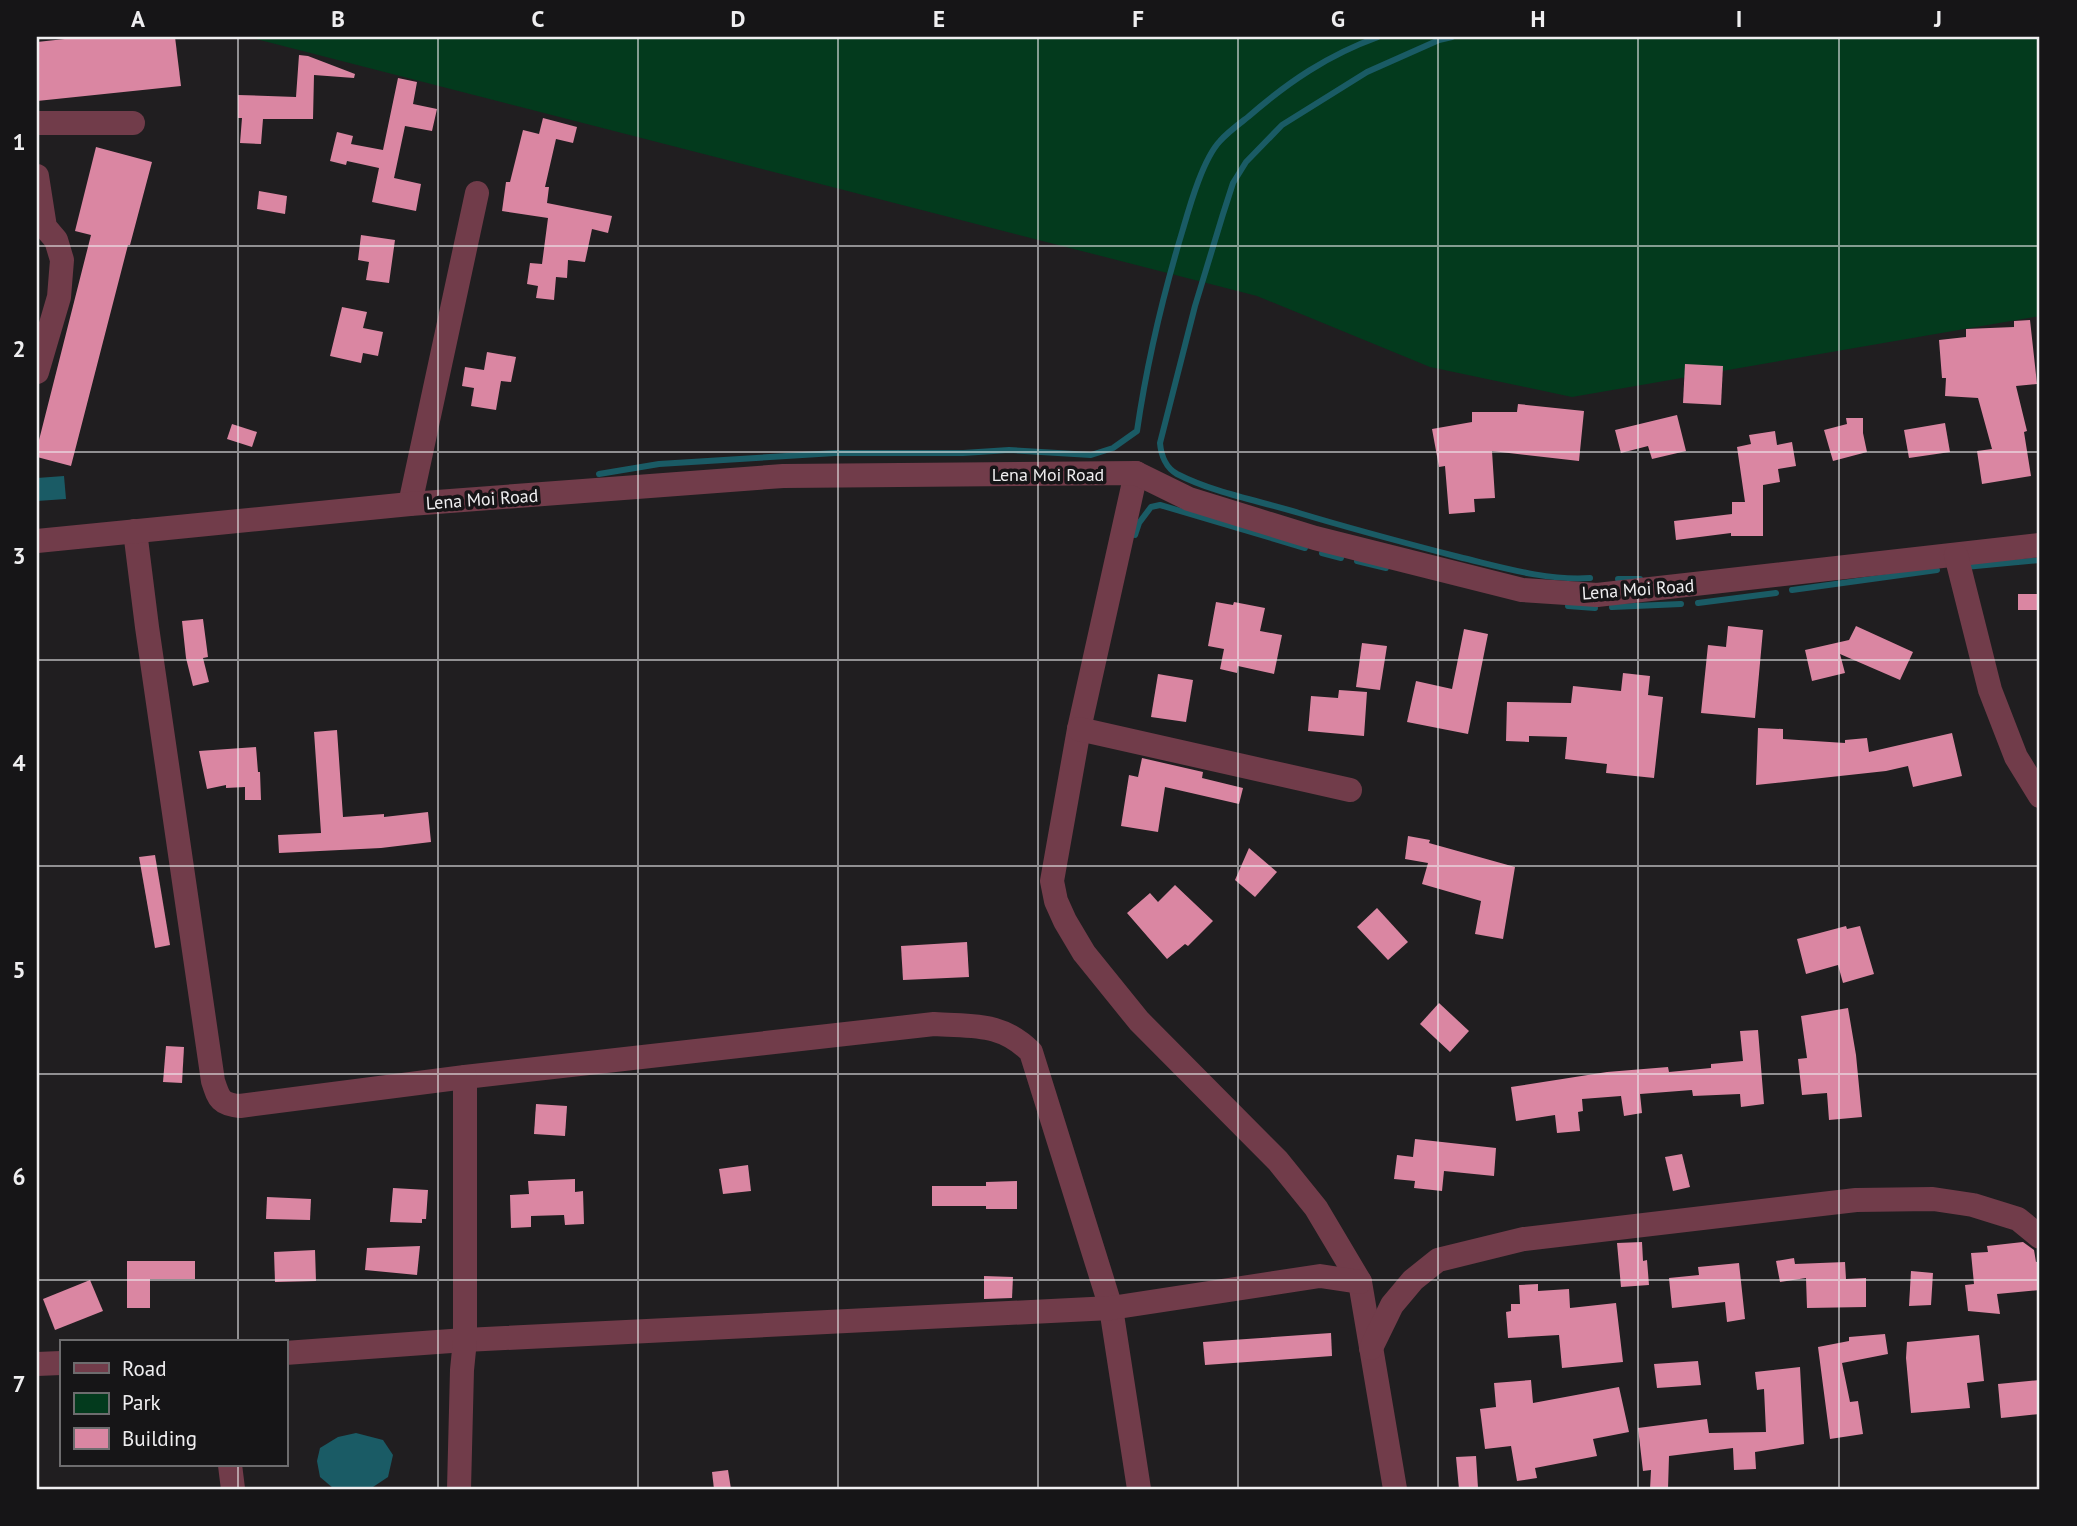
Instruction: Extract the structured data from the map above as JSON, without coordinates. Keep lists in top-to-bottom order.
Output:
{
  "streets": {
    "street": ["Lena Moi Road"]
  },
  "legend": ["Road", "Park", "Building"],
  "grid": {
    "columns": [
      "A",
      "B",
      "C",
      "D",
      "E",
      "F",
      "G",
      "H",
      "I",
      "J"
    ],
    "rows": [
      "1",
      "2",
      "3",
      "4",
      "5",
      "6",
      "7"
    ]
  }
}
